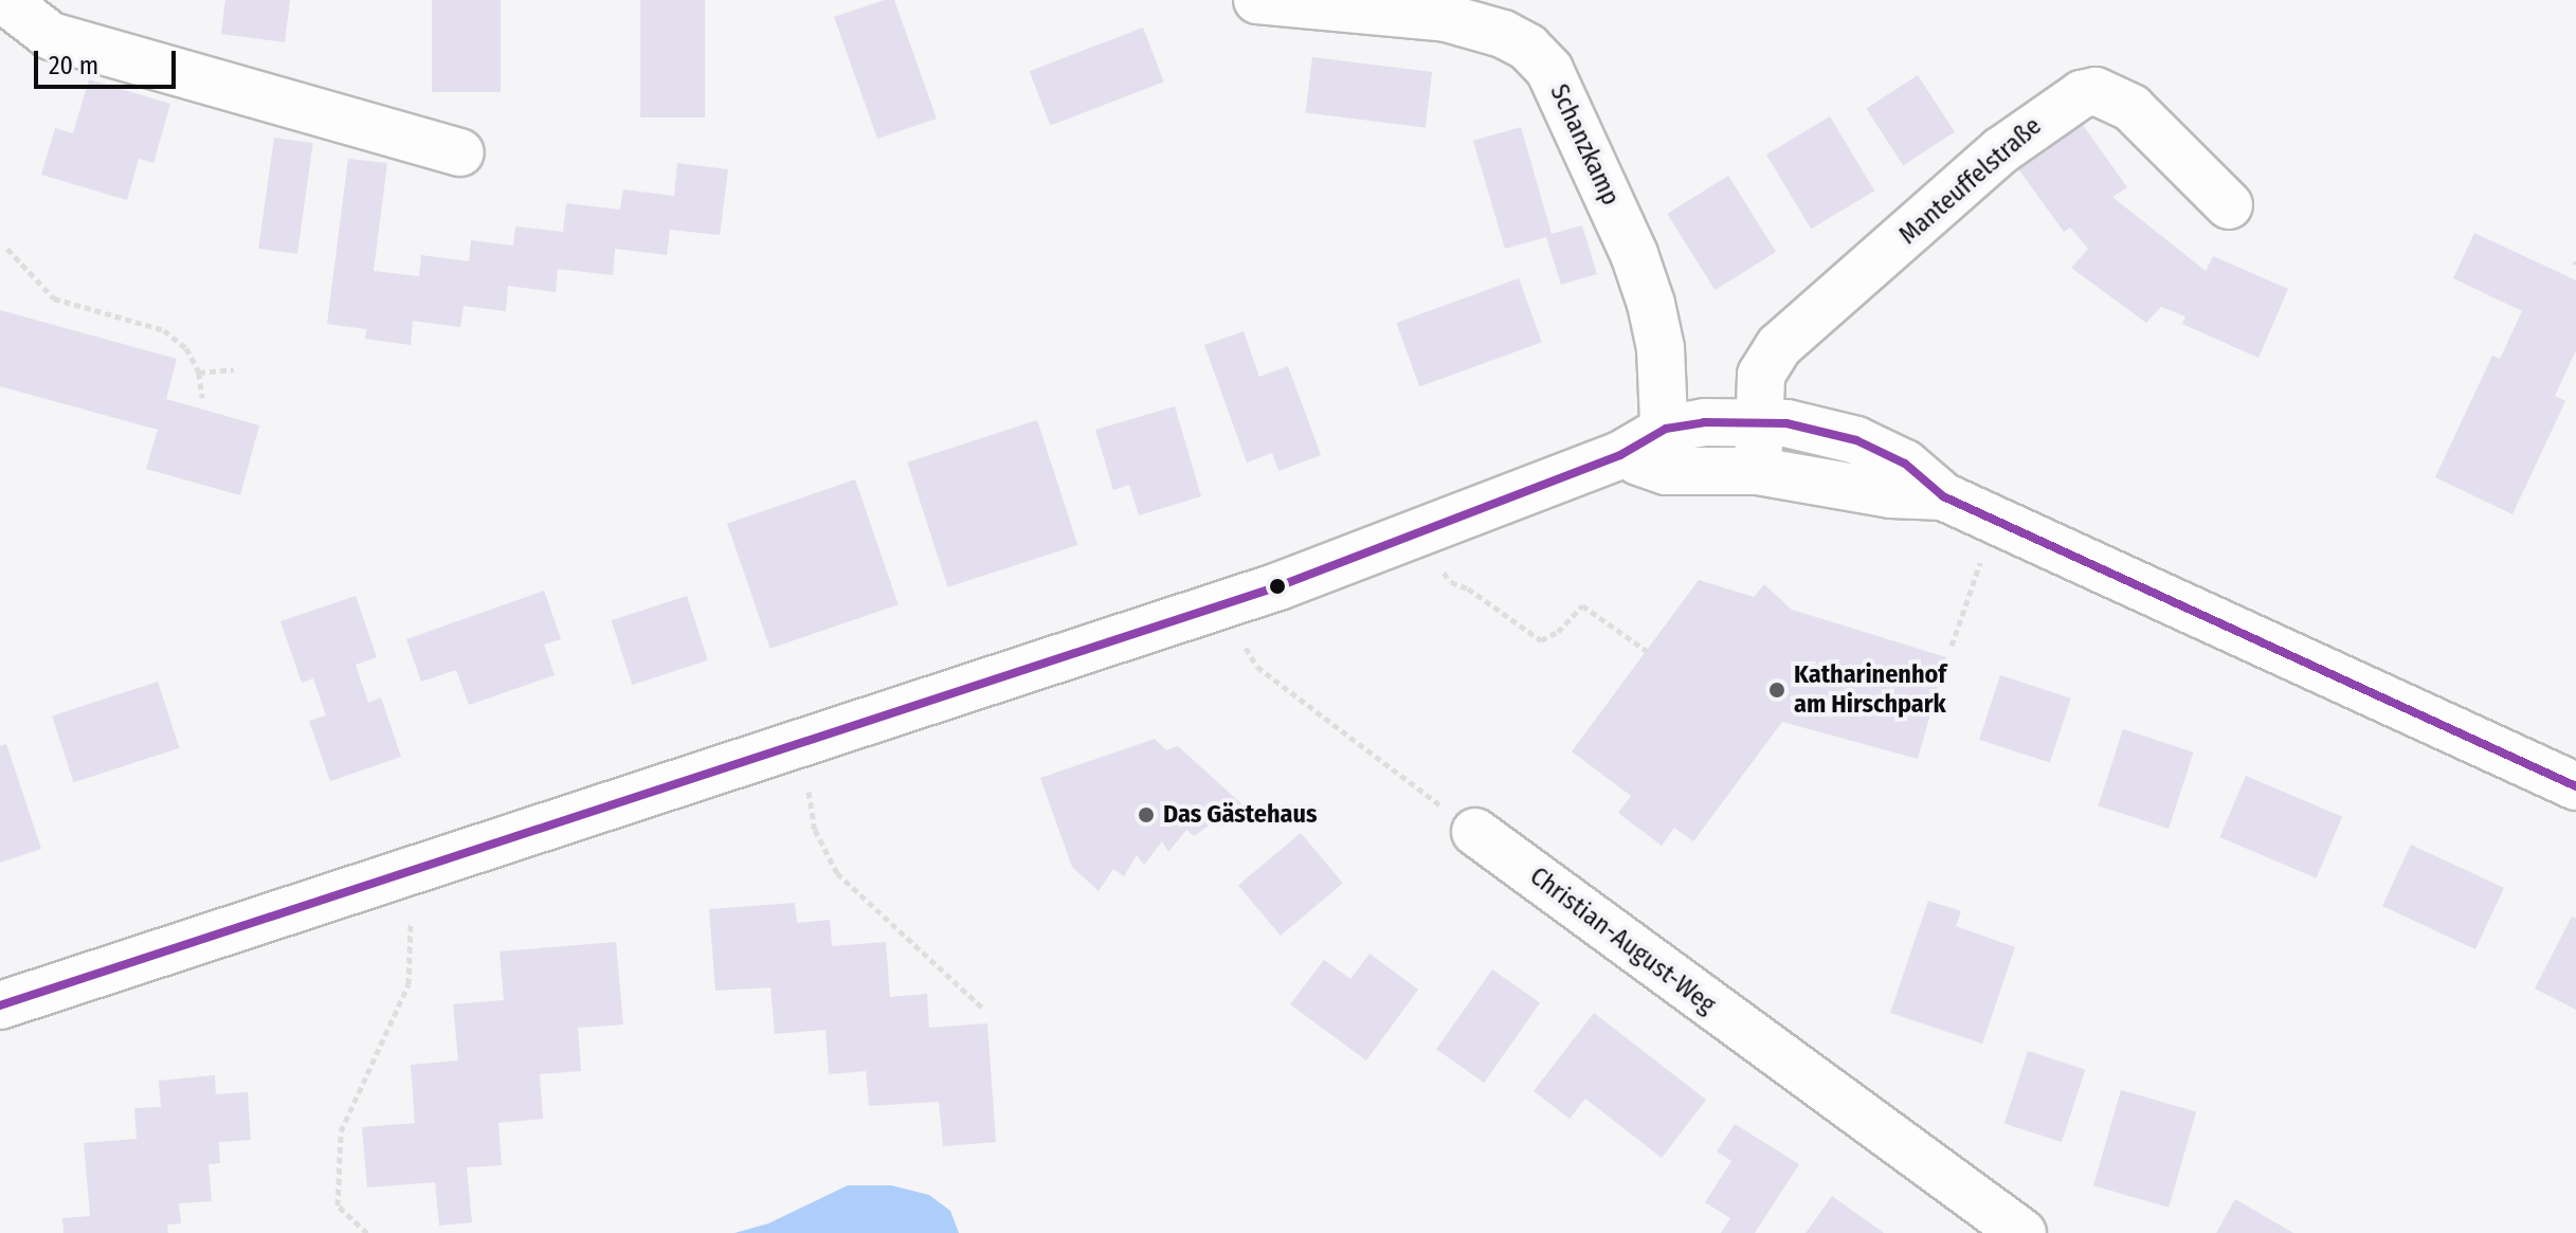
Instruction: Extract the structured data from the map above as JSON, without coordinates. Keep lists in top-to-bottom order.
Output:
{
  "streets": {
    "street": ["Schanzkamp", "Manteuffelstraße", "Christian-August-Weg"]
  },
  "places": ["Katharinenhof am Hirschpark", "Das Gästehaus"],
  "scale_bar": "20 m"
}
